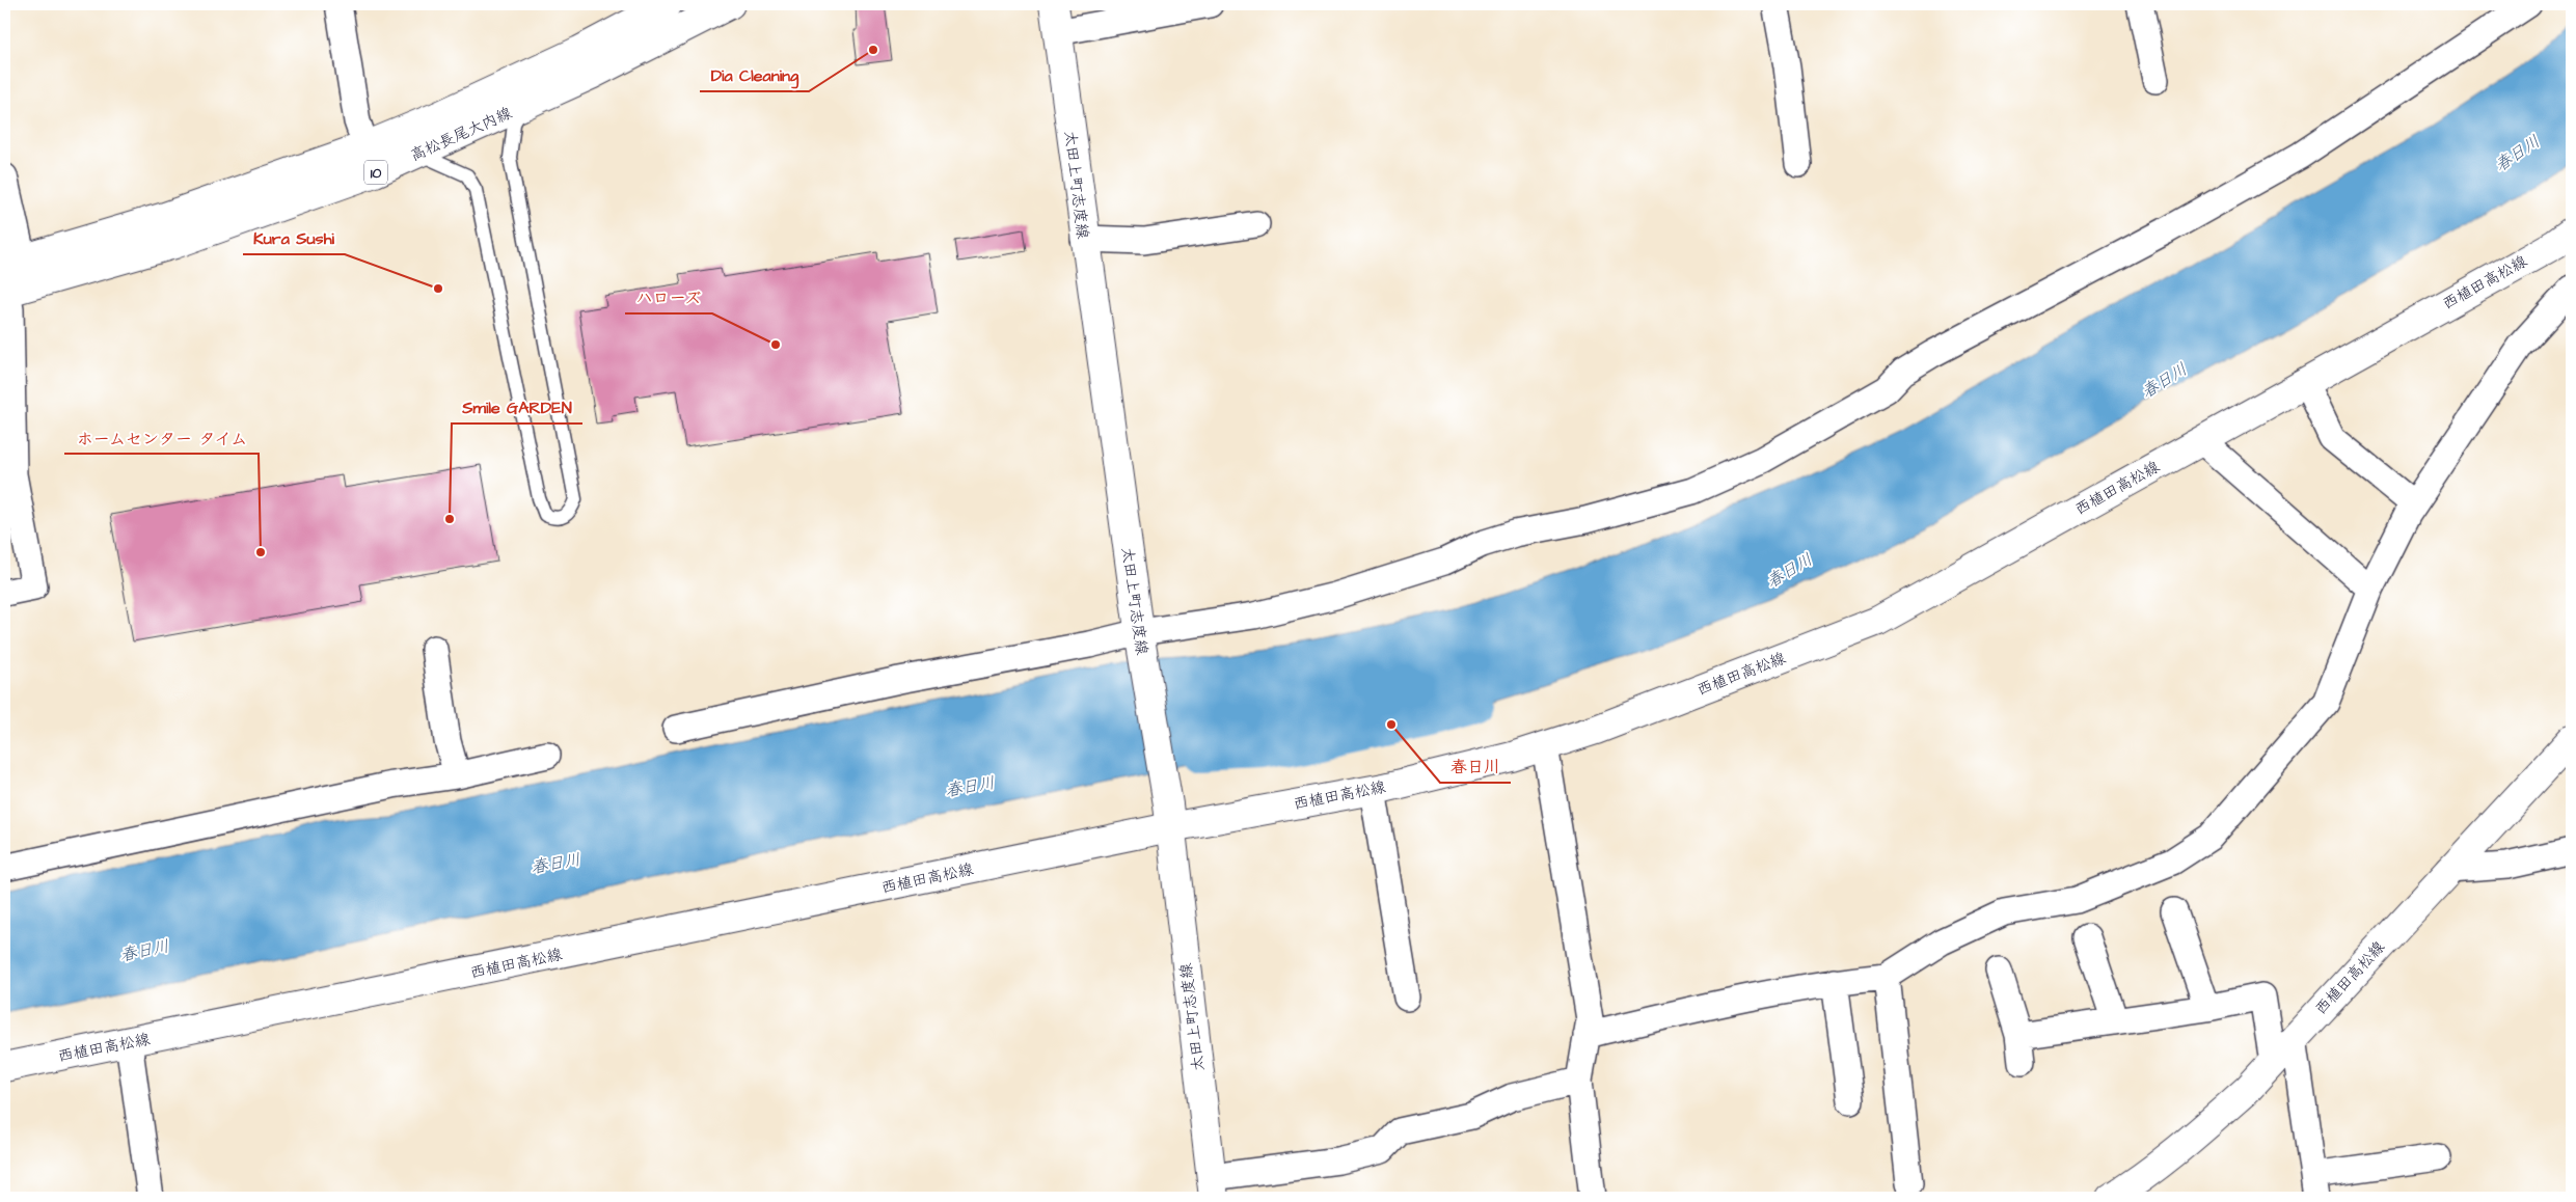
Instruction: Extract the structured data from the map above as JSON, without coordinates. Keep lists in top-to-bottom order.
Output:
{
  "streets": {
    "main road": [
      "高松長尾大内線",
      "10",
      "太田上町志度線",
      "西植田高松線"
    ]
  },
  "crossings": [
    ["太田上町志度線", "西植田高松線"]
  ],
  "water": ["春日川"],
  "places": [
    "Dia Cleaning",
    "Kura Sushi",
    "ハローズ",
    "Smile GARDEN",
    "ホームセンター タイム",
    "春日川"
  ]
}
